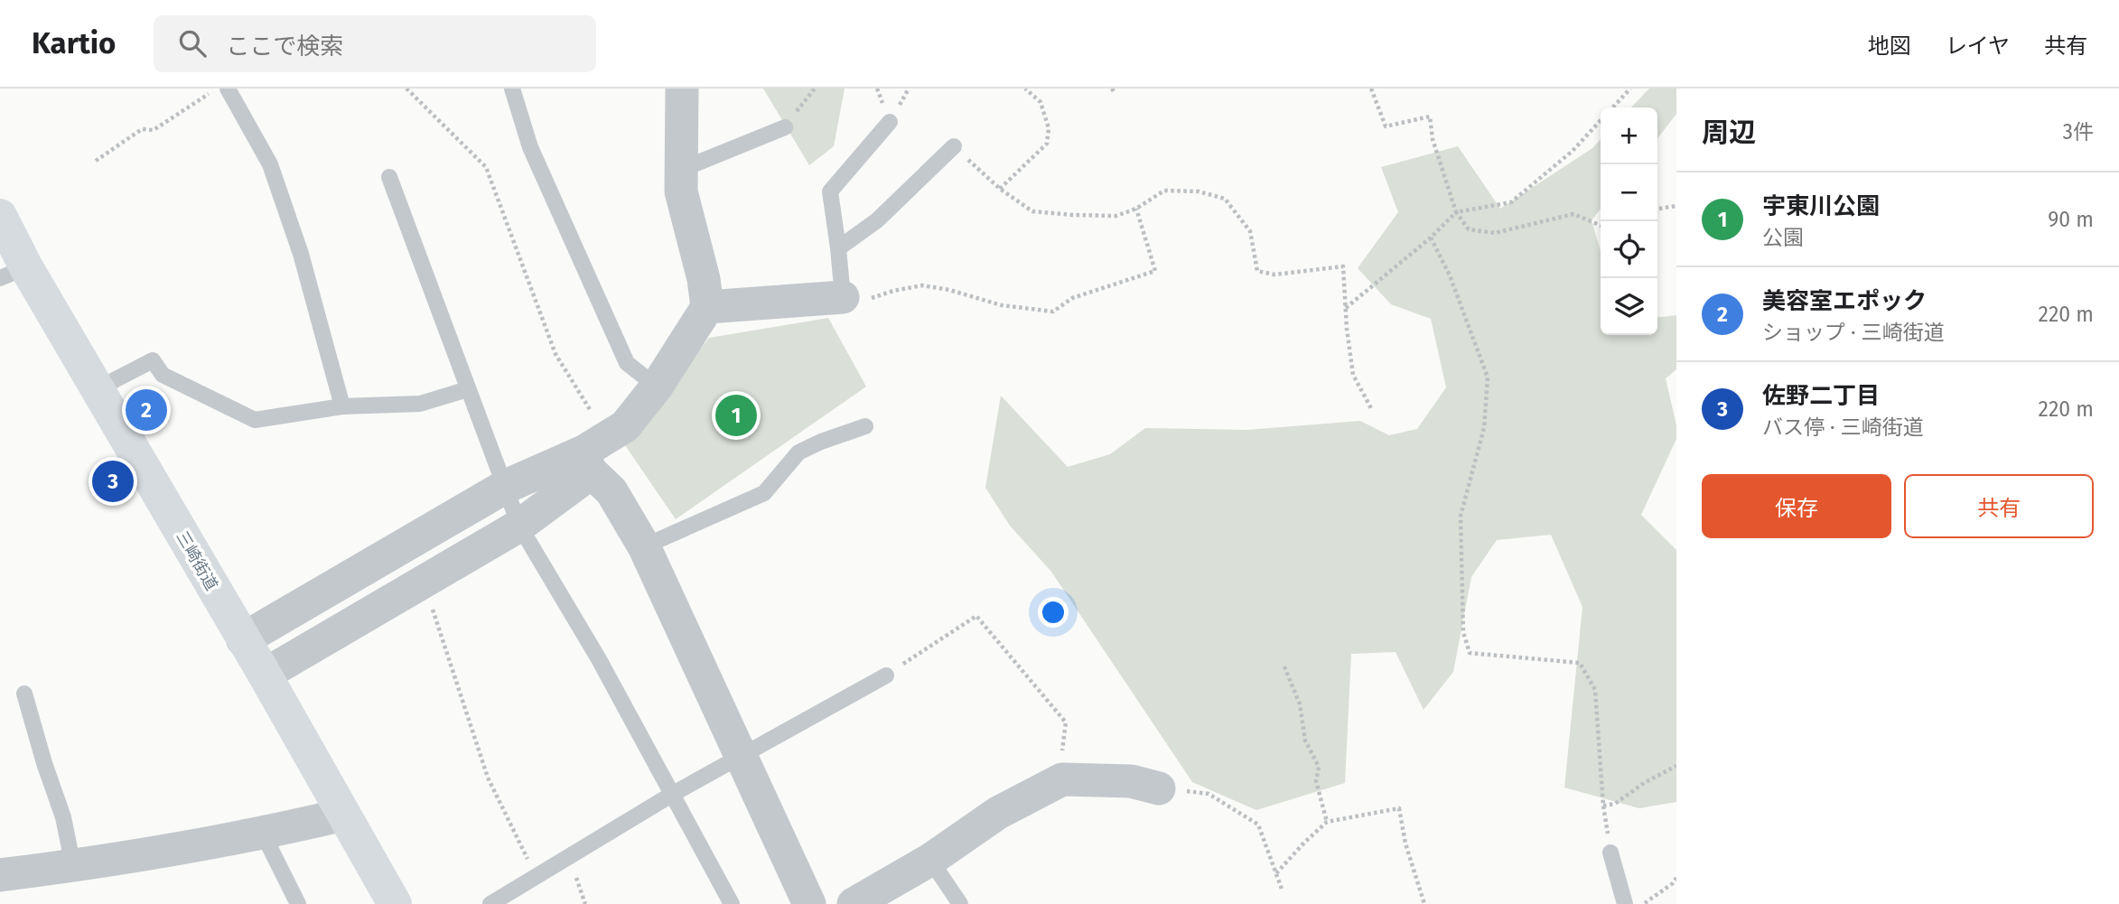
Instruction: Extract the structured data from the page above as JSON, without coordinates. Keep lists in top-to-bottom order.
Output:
{
  "streets": {
    "main road": ["三崎街道"]
  },
  "page": {
    "header": "Kartio",
    "search": "ここで検索",
    "nav": ["地図", "レイヤ", "共有"],
    "heading": ["周辺", "3件"],
    "map_buttons": ["+", "−"],
    "list": [
      {
        "mark": "1",
        "name": "宇東川公園",
        "note": "公園",
        "value": "90 m"
      },
      {
        "mark": "2",
        "name": "美容室エポック",
        "note": "ショップ · 三崎街道",
        "value": "220 m"
      },
      {
        "mark": "3",
        "name": "佐野二丁目",
        "note": "バス停 · 三崎街道",
        "value": "220 m"
      }
    ],
    "pins": ["2", "1", "3"],
    "buttons": ["保存", "共有"]
  }
}
